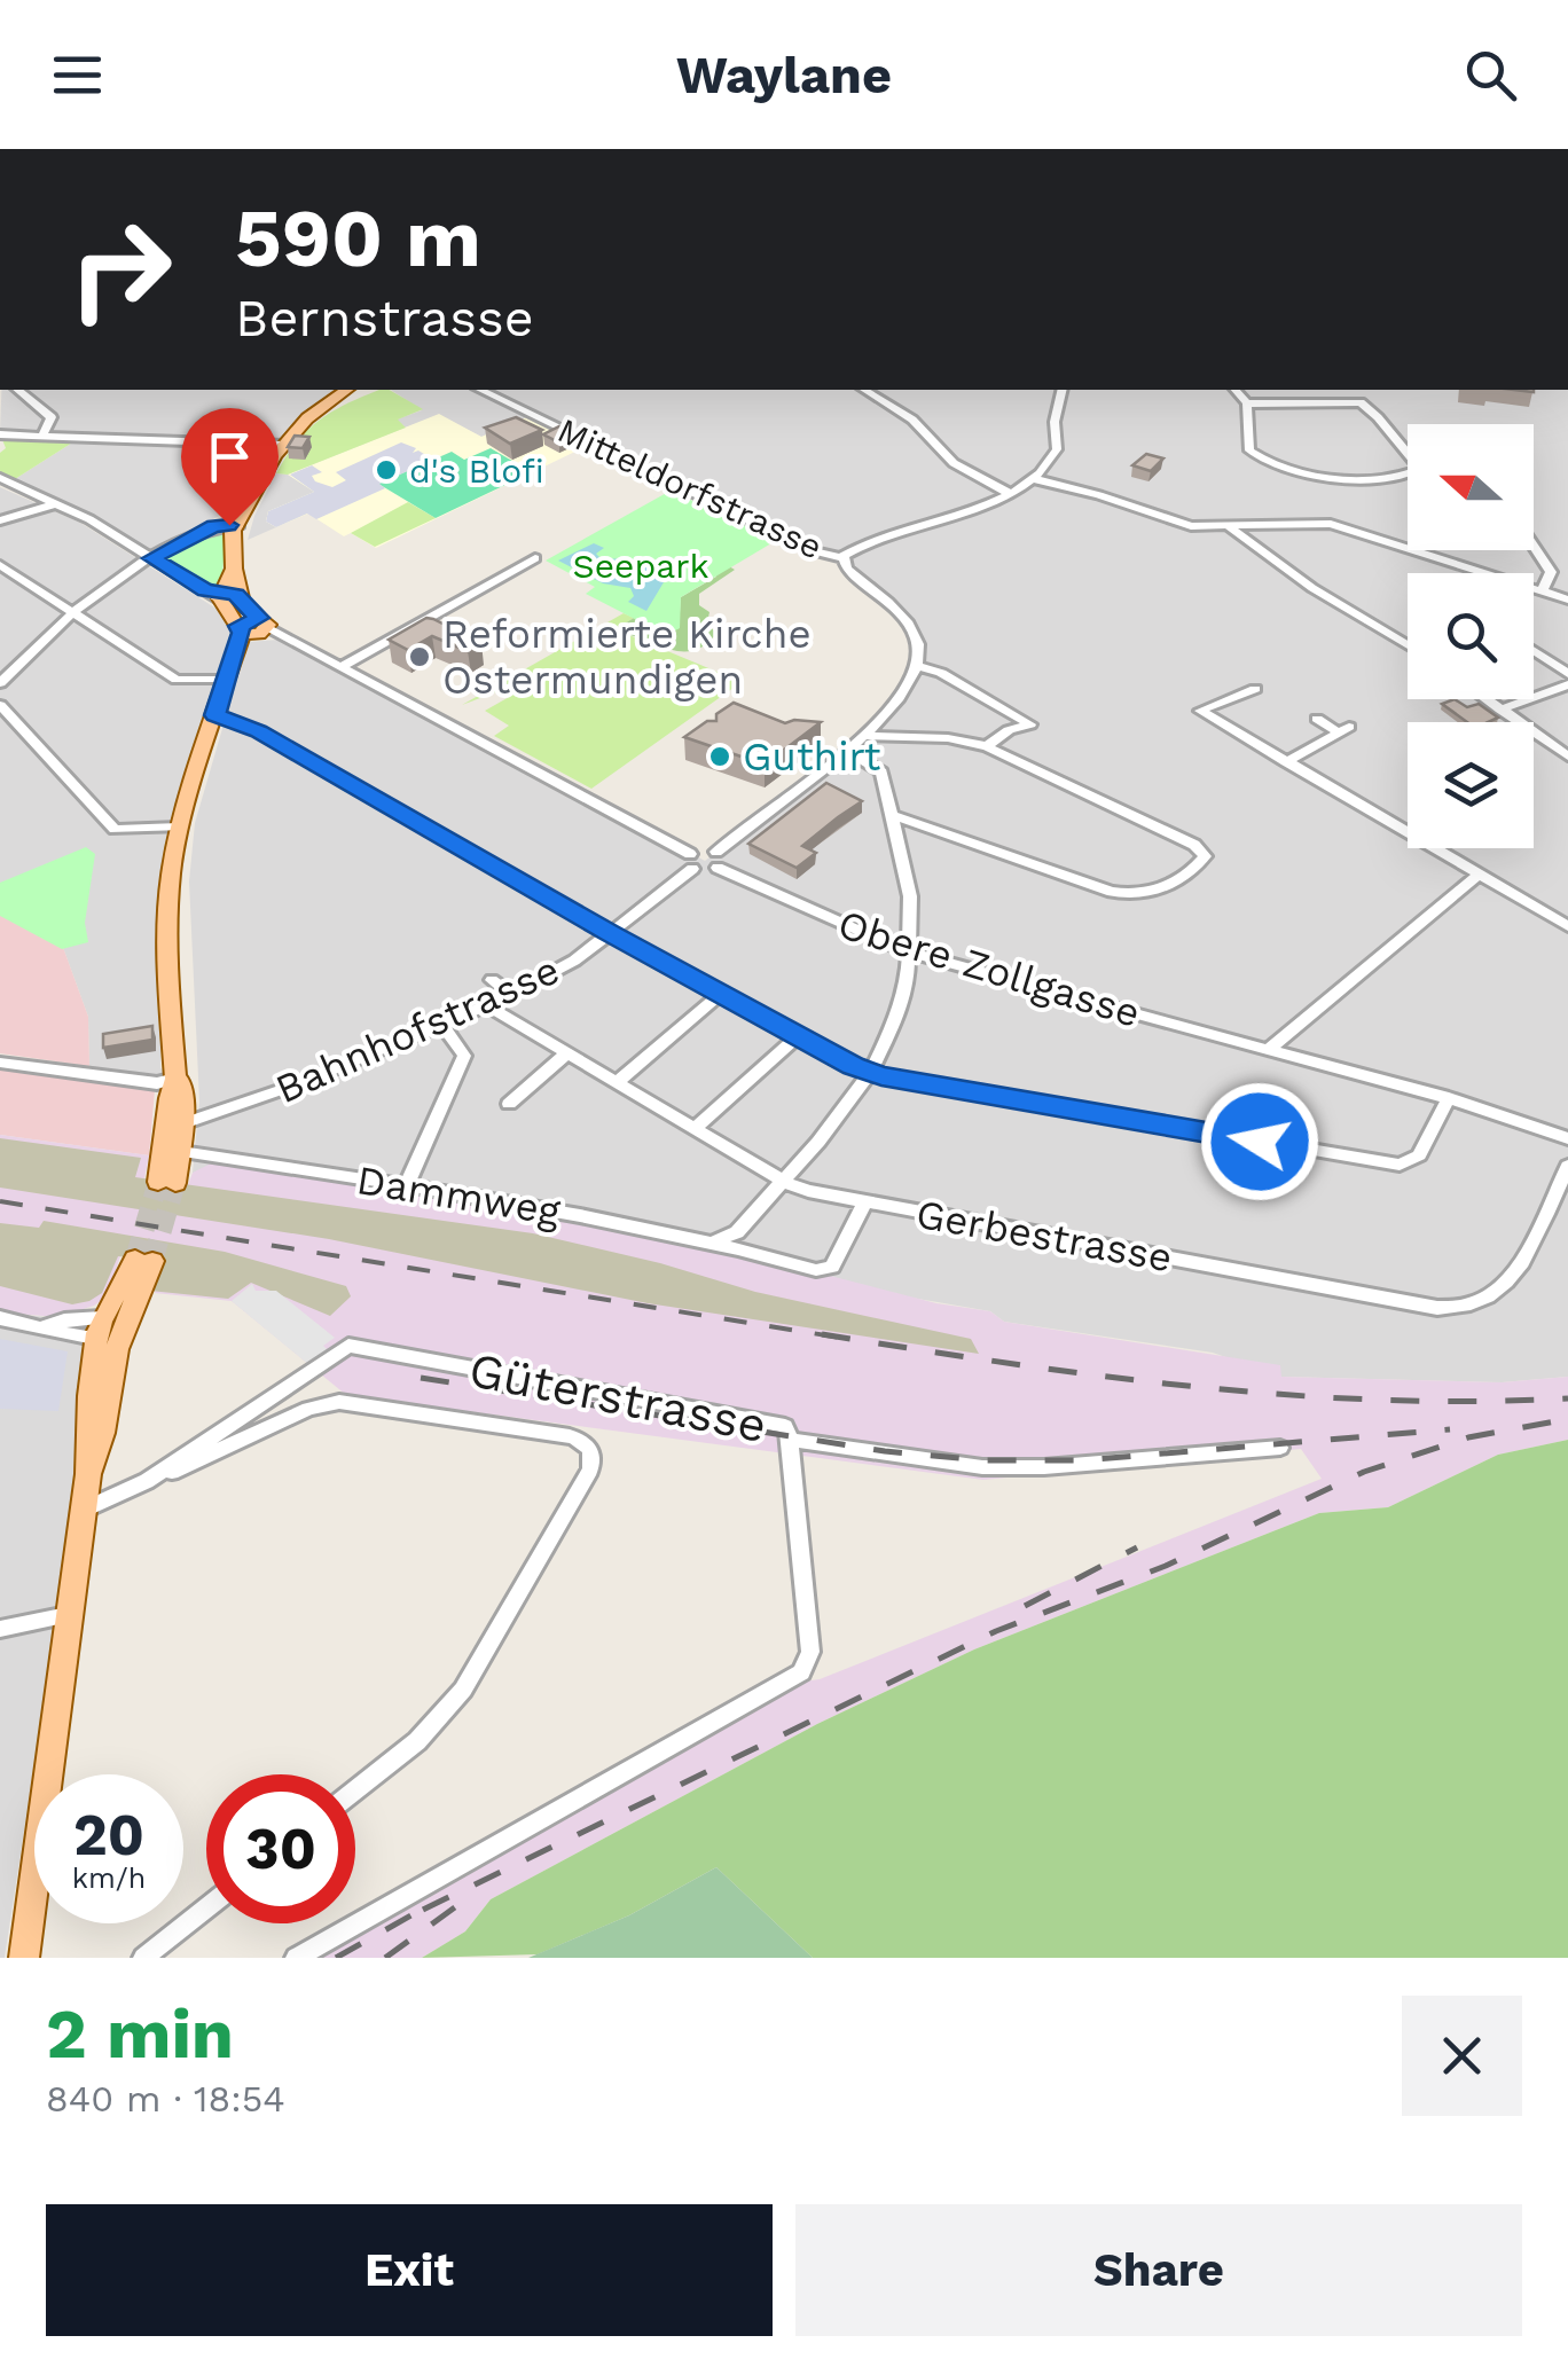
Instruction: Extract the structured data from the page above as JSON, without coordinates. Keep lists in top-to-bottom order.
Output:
{
  "streets": {
    "street": [
      "Mitteldorfstrasse",
      "Obere Zollgasse",
      "Bahnhofstrasse",
      "Dammweg",
      "Gerbestrasse",
      "Güterstrasse"
    ]
  },
  "crossings": [
    ["Bahnhofstrasse", "Gerbestrasse"],
    ["Dammweg", "Gerbestrasse"]
  ],
  "parks": ["Seepark"],
  "places": ["d's Blofi", "Reformierte Kirche Ostermundigen", "Guthirt"],
  "north": "left",
  "page": {
    "header": "Waylane",
    "turn": ["590 m", "Bernstrasse"],
    "speed": "20 km/h",
    "limit": "30",
    "heading": ["2 min", "840 m · 18:54"],
    "buttons": ["Exit", "Share"]
  }
}
